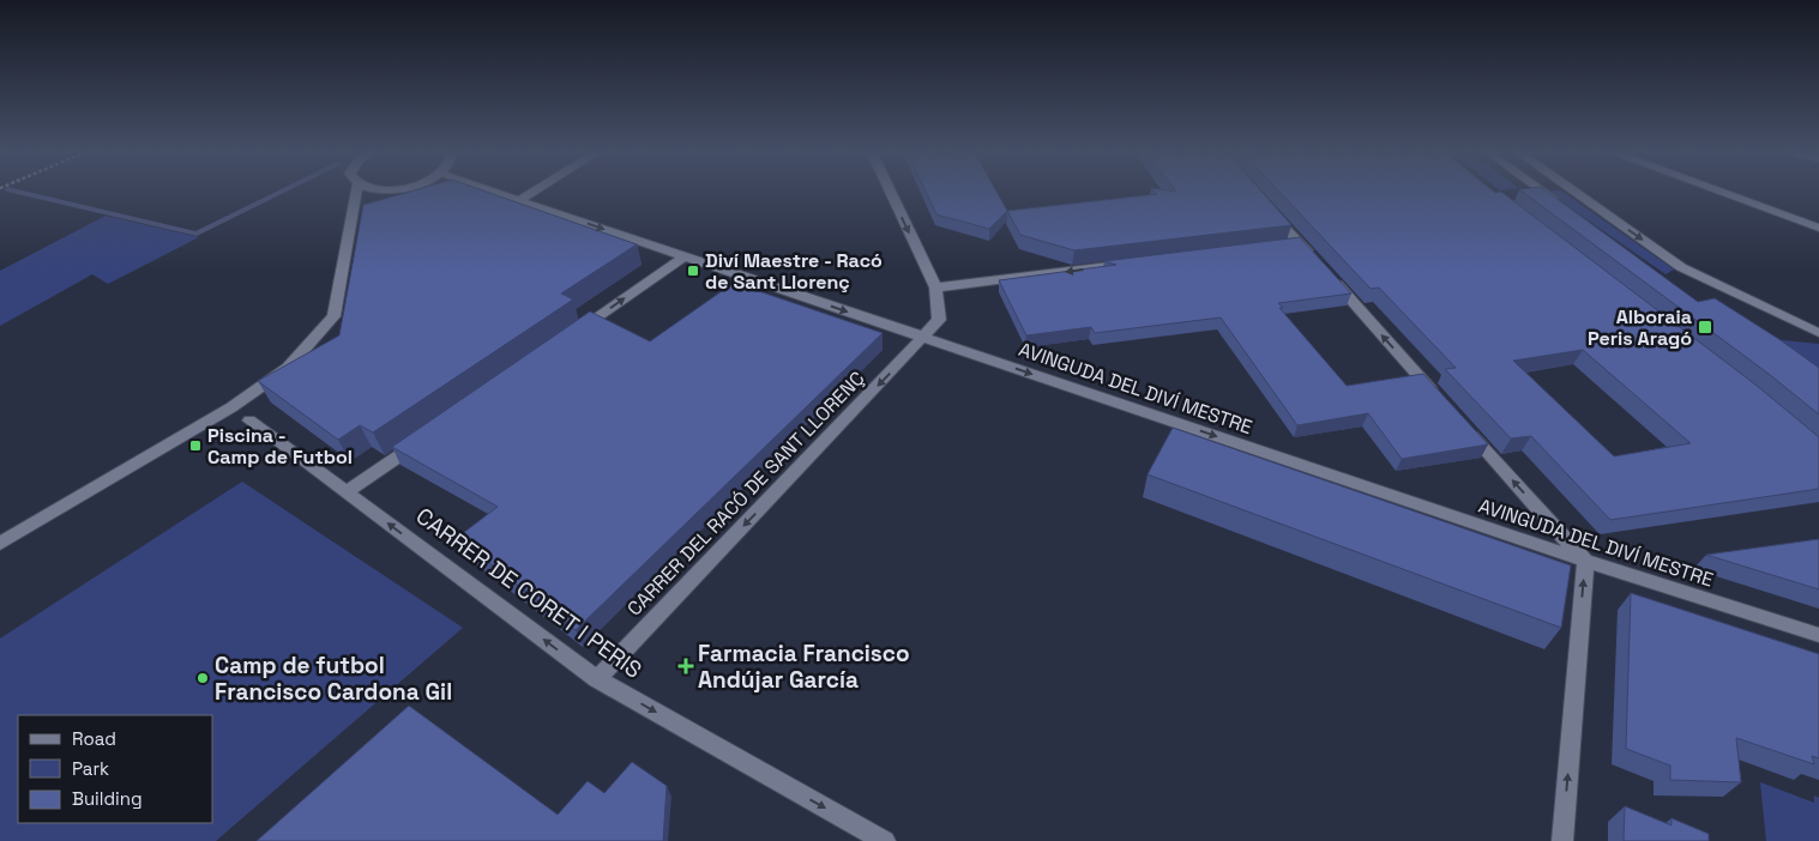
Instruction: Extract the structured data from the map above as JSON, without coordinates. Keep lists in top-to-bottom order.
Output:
{
  "streets": {
    "street": ["AVINGUDA DEL DIVÍ MESTRE", "CARRER DEL RACÓ DE SANT LLORENÇ", "CARRER DE CORET I PERIS"]
  },
  "crossings": [
    ["AVINGUDA DEL DIVÍ MESTRE", "CARRER DEL RACÓ DE SANT LLORENÇ"],
    ["CARRER DEL RACÓ DE SANT LLORENÇ", "CARRER DE CORET I PERIS"]
  ],
  "one_way": ["AVINGUDA DEL DIVÍ MESTRE", "CARRER DEL RACÓ DE SANT LLORENÇ"],
  "places": {
    "transit": ["Diví Maestre - Racó de Sant Llorenç", "Alboraia Peris Aragó", "Piscina - Camp de Futbol"],
    "health": ["Farmacia Francisco Andújar García"],
    "other": ["Camp de futbol Francisco Cardona Gil"]
  },
  "legend": ["Road", "Park", "Building"]
}
